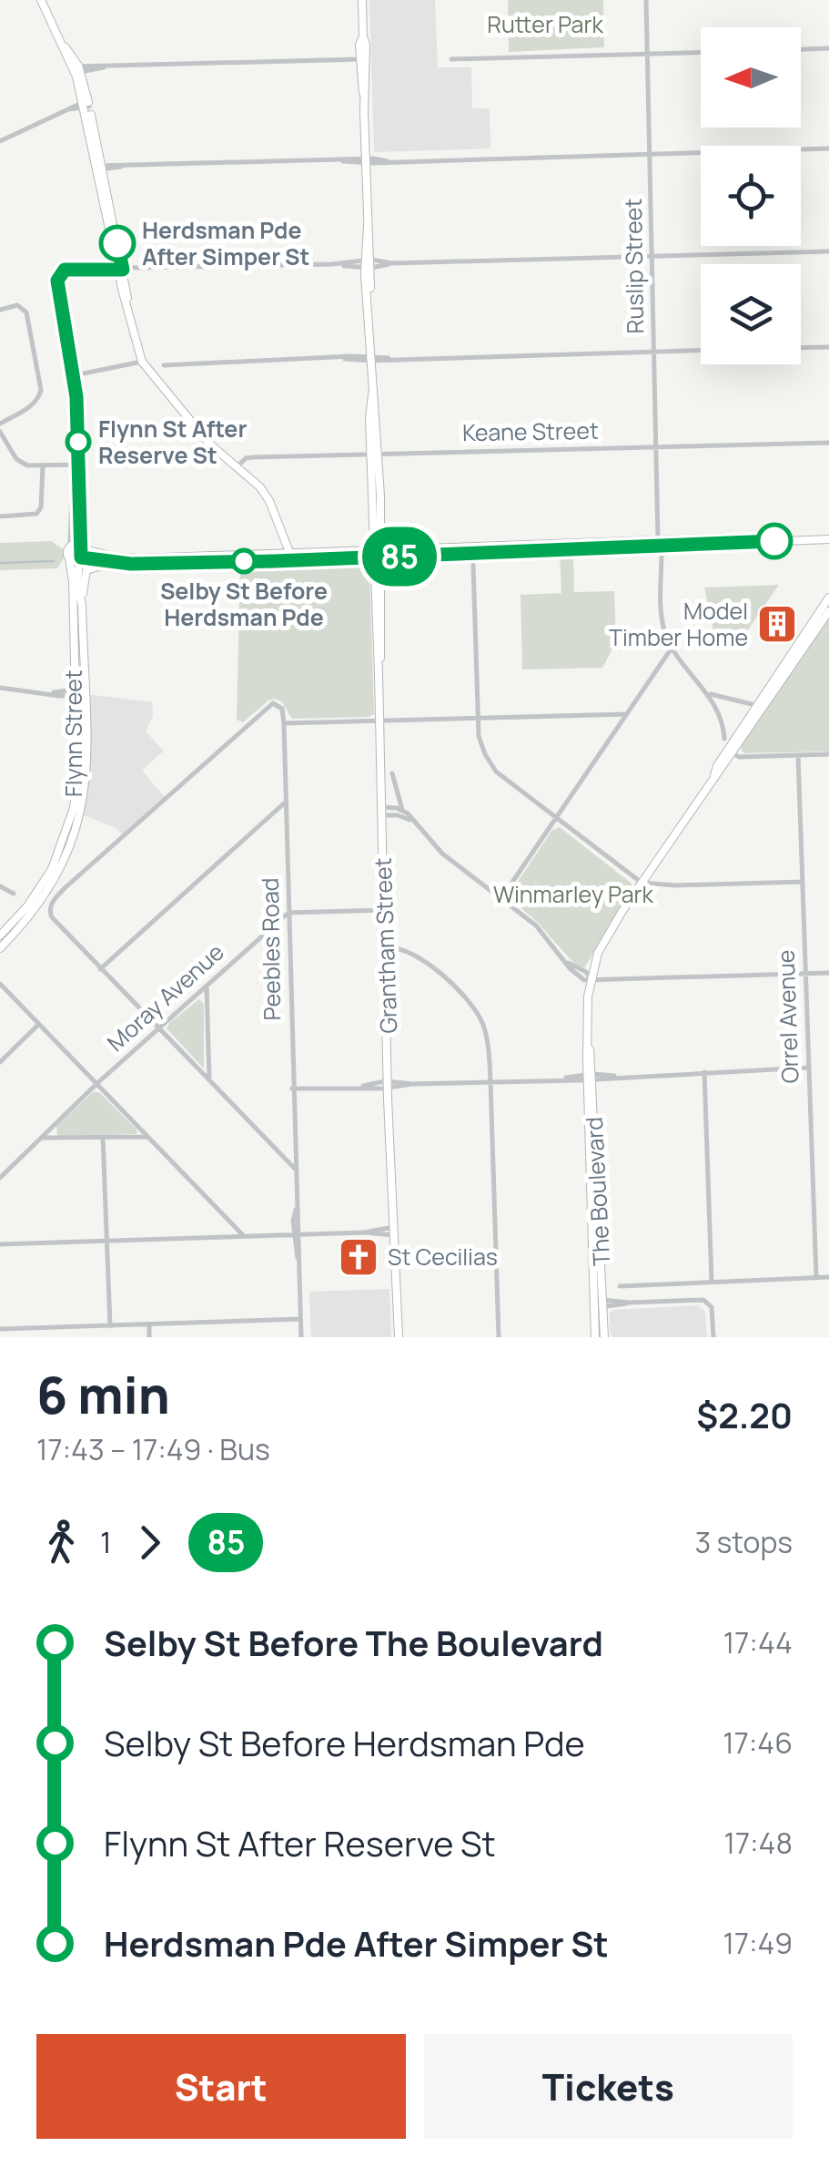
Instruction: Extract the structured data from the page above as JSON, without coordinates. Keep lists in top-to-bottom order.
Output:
{
  "streets": {
    "main road": ["Flynn Street", "Grantham Street", "The Boulevard"],
    "street": [
      "Ruslip Street",
      "Keane Street",
      "Peebles Road",
      "Moray Avenue",
      "Orrel Avenue"
    ]
  },
  "crossings": [
    ["Ruslip Street", "Keane Street"],
    ["Ruslip Street", "Flynn Street"],
    ["Keane Street", "Grantham Street"],
    ["Flynn Street", "Grantham Street"],
    ["Peebles Road", "Moray Avenue"]
  ],
  "parks": ["Rutter Park", "Winmarley Park"],
  "places": {
    "other": ["Herdsman Pde After Simper St", "Flynn St After Reserve St", "Selby St Before Herdsman Pde"],
    "building": ["Model Timber Home"],
    "church": ["St Cecilias"]
  },
  "lines": ["bus line 85"],
  "north": "left",
  "page": {
    "on_map": "85",
    "heading": ["6 min", "17:43 – 17:49 · Bus", "$2.20"],
    "legs": ["1", "85", "3 stops"],
    "list": [
      {
        "name": "Selby St Before The Boulevard",
        "value": "17:44"
      },
      {
        "name": "Selby St Before Herdsman Pde",
        "value": "17:46"
      },
      {
        "name": "Flynn St After Reserve St",
        "value": "17:48"
      },
      {
        "name": "Herdsman Pde After Simper St",
        "value": "17:49"
      }
    ],
    "buttons": ["Start", "Tickets"]
  }
}
